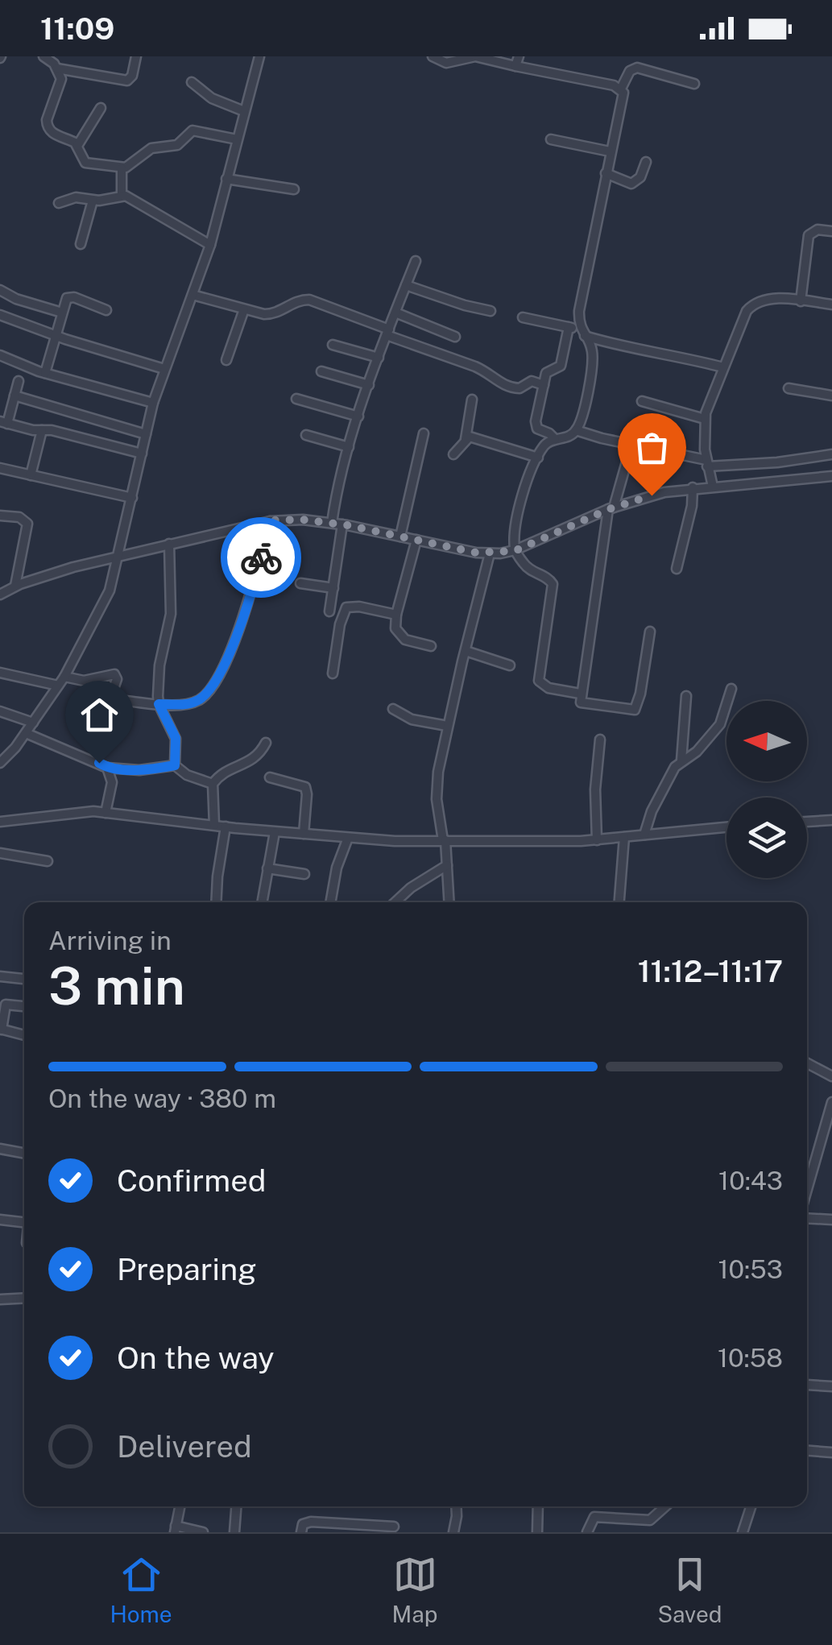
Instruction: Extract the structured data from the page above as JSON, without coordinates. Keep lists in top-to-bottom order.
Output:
{
  "north": "left",
  "page": {
    "status": "11:09",
    "heading": ["3 min", "Arriving in", "11:12–11:17"],
    "bar": "On the way · 380 m",
    "list": [
      ["Confirmed", "10:43"],
      ["Preparing", "10:53"],
      ["On the way", "10:58"],
      "Delivered"
    ],
    "tabs": ["Home", "Map", "Saved"]
  }
}
